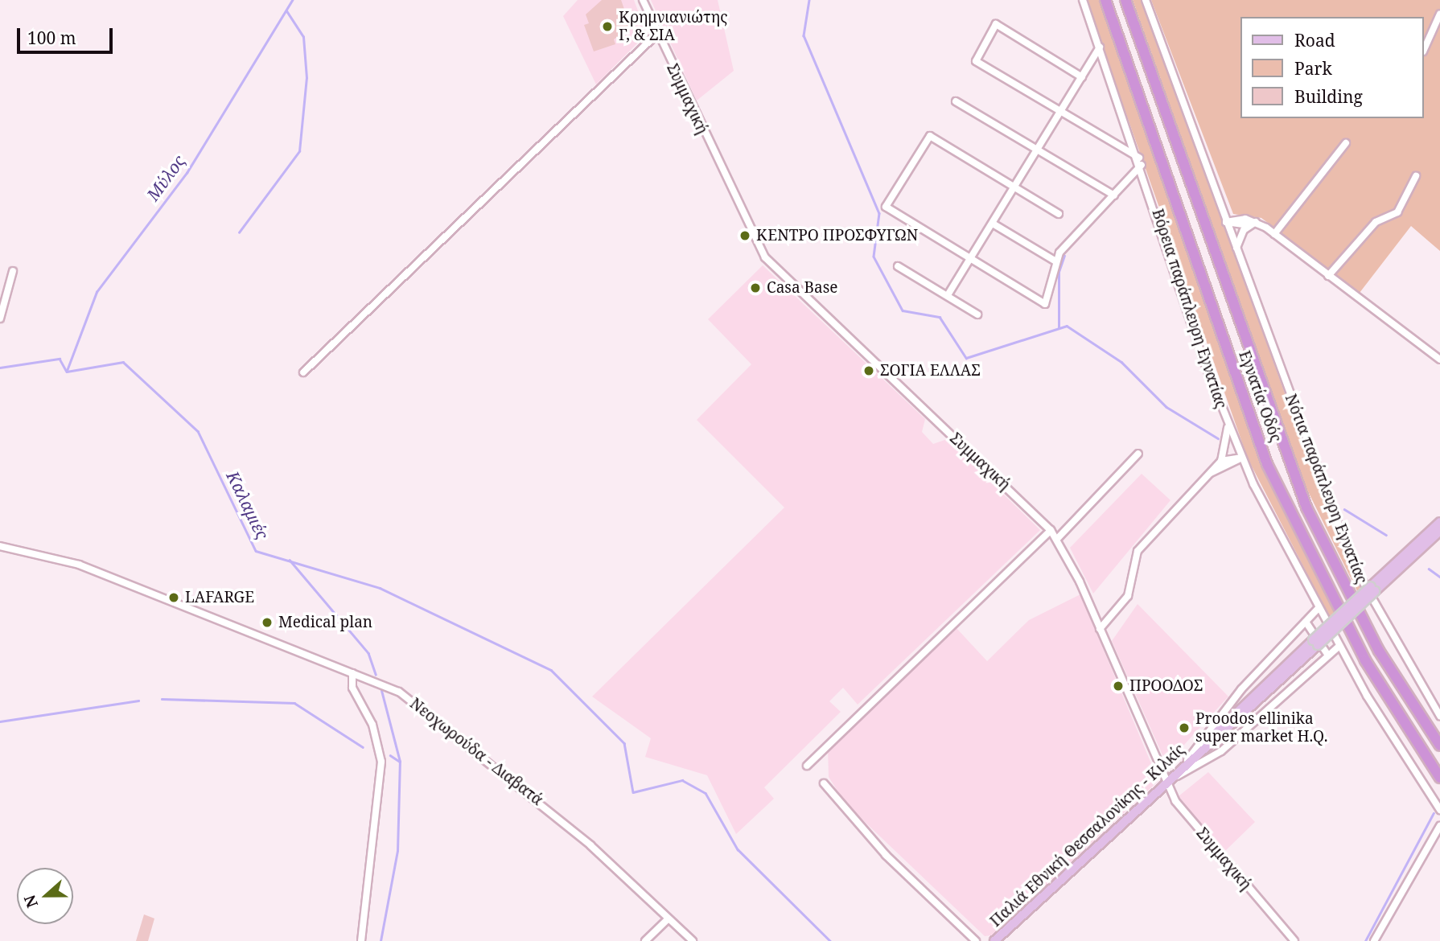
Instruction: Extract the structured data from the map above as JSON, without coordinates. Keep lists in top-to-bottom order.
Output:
{
  "streets": {
    "highway": ["Εγνατία Οδός"],
    "main road": ["Παλιά Εθνική Θεσσαλονίκης - Κιλκίς"],
    "street": [
      "Συμμαχική",
      "Βόρεια παράπλευρη Εγνατίας",
      "Νότια παράπλευρη Εγνατίας",
      "Νεοχωρούδα - Διαβατά"
    ]
  },
  "crossings": [
    ["Συμμαχική", "Παλιά Εθνική Θεσσαλονίκης - Κιλκίς"]
  ],
  "water": ["Μύλος", "Καλαμιές"],
  "places": [
    "Κρημνιανιώτης Γ, & ΣΙΑ",
    "ΚΕΝΤΡΟ ΠΡΟΣΦΥΓΩΝ",
    "Casa Base",
    "ΣΟΓΙΑ ΕΛΛΑΣ",
    "LAFARGE",
    "Medical plan",
    "ΠΡΟΟΔΟΣ",
    "Proodos ellinika super market H.Q."
  ],
  "legend": ["Road", "Park", "Building"],
  "scale_bar": "100 m",
  "north": "left"
}
